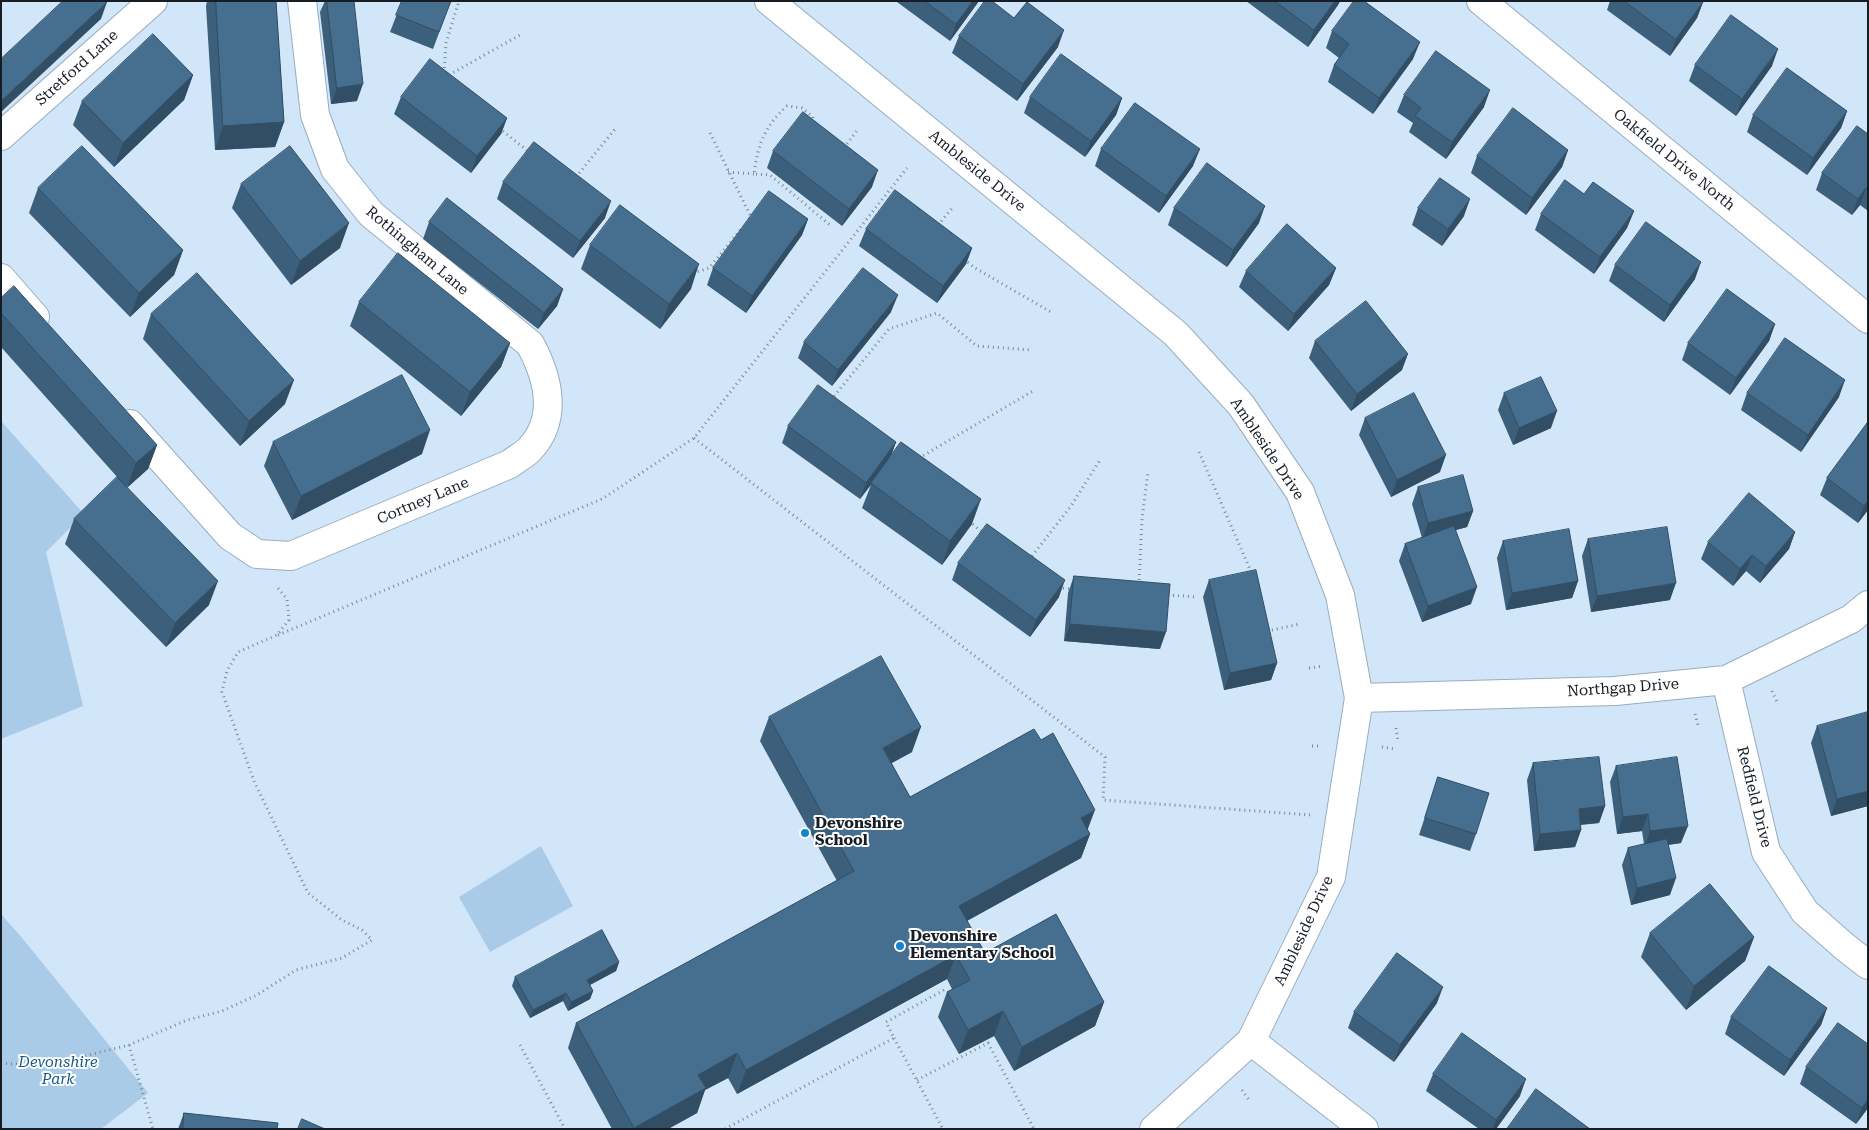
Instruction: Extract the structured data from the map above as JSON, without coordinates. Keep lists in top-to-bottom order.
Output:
{
  "streets": {
    "street": [
      "Stretford Lane",
      "Oakfield Drive North",
      "Ambleside Drive",
      "Rothingham Lane",
      "Cortney Lane",
      "Northgap Drive",
      "Redfield Drive"
    ]
  },
  "crossings": [
    ["Ambleside Drive", "Northgap Drive"],
    ["Rothingham Lane", "Cortney Lane"],
    ["Northgap Drive", "Redfield Drive"]
  ],
  "parks": ["Devonshire Park"],
  "places": ["Devonshire School", "Devonshire Elementary School"]
}
